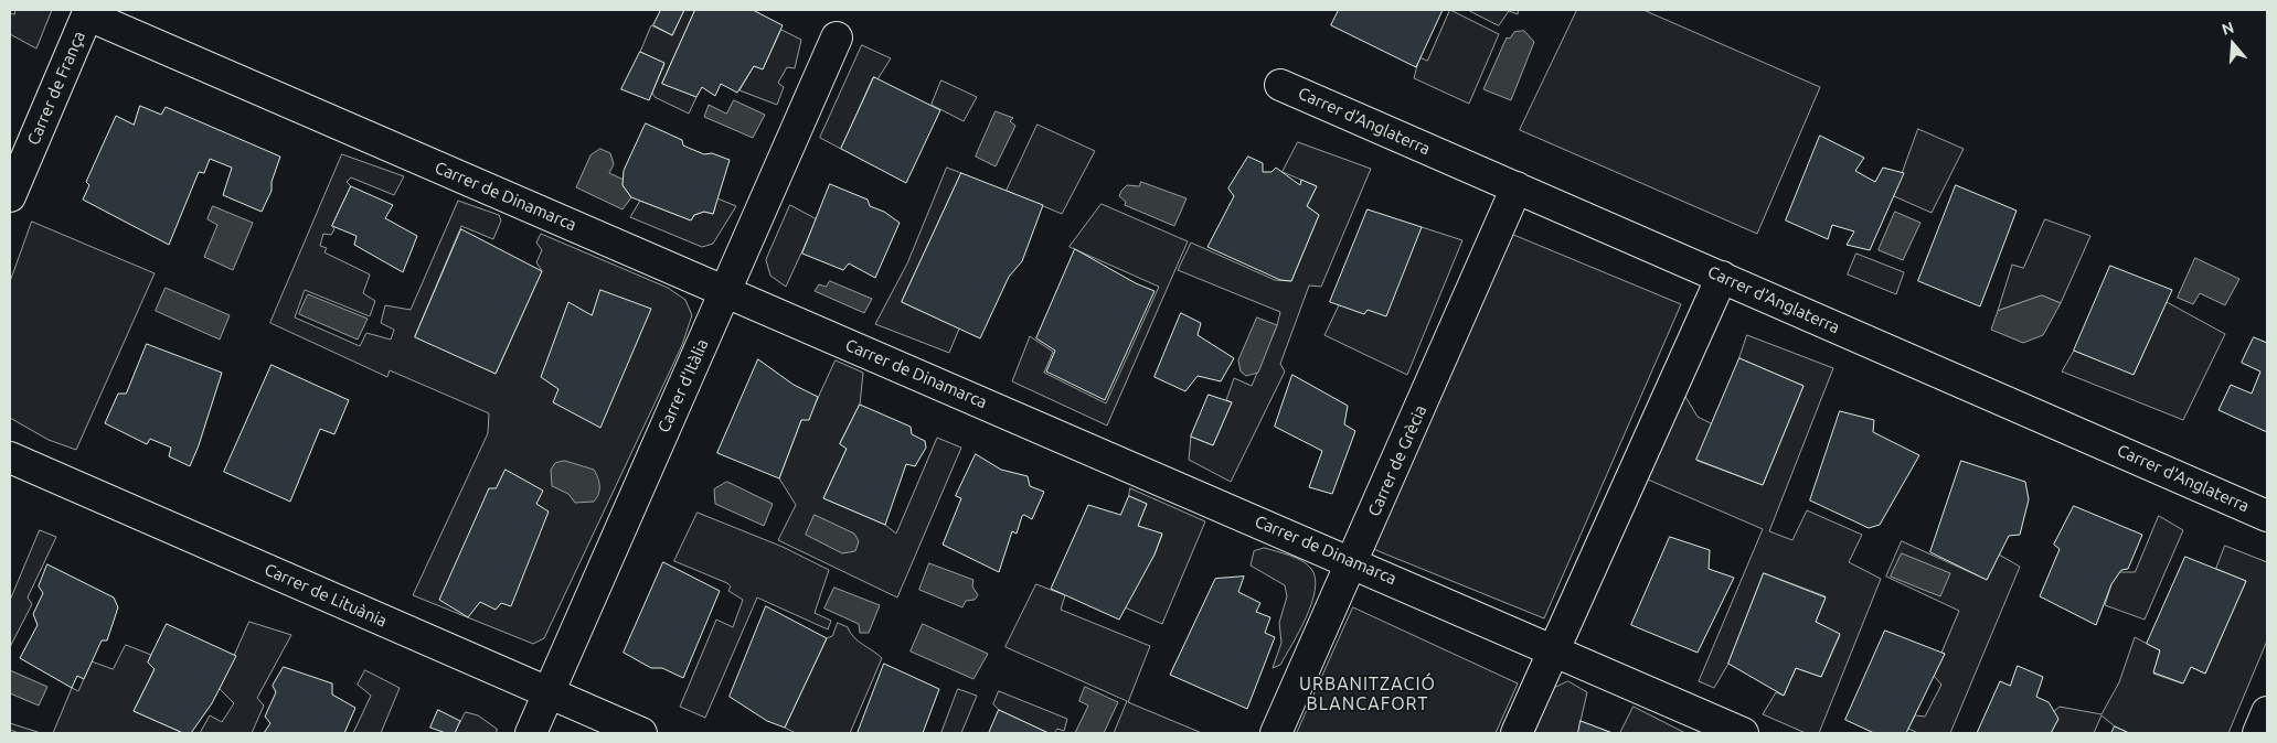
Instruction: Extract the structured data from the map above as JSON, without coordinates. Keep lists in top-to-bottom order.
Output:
{
  "streets": {
    "street": [
      "Carrer de França",
      "Carrer d'Anglaterra",
      "Carrer de Dinamarca",
      "Carrer d'Itàlia",
      "Carrer de Grècia",
      "Carrer de Lituània"
    ]
  },
  "crossings": [
    ["Carrer de França", "Carrer de Dinamarca"],
    ["Carrer d'Anglaterra", "Carrer de Grècia"],
    ["Carrer de Dinamarca", "Carrer d'Itàlia"],
    ["Carrer de Dinamarca", "Carrer de Grècia"],
    ["Carrer d'Itàlia", "Carrer de Lituània"]
  ],
  "districts": ["URBANITZACIÓ BLANCAFORT"],
  "north": "top"
}
